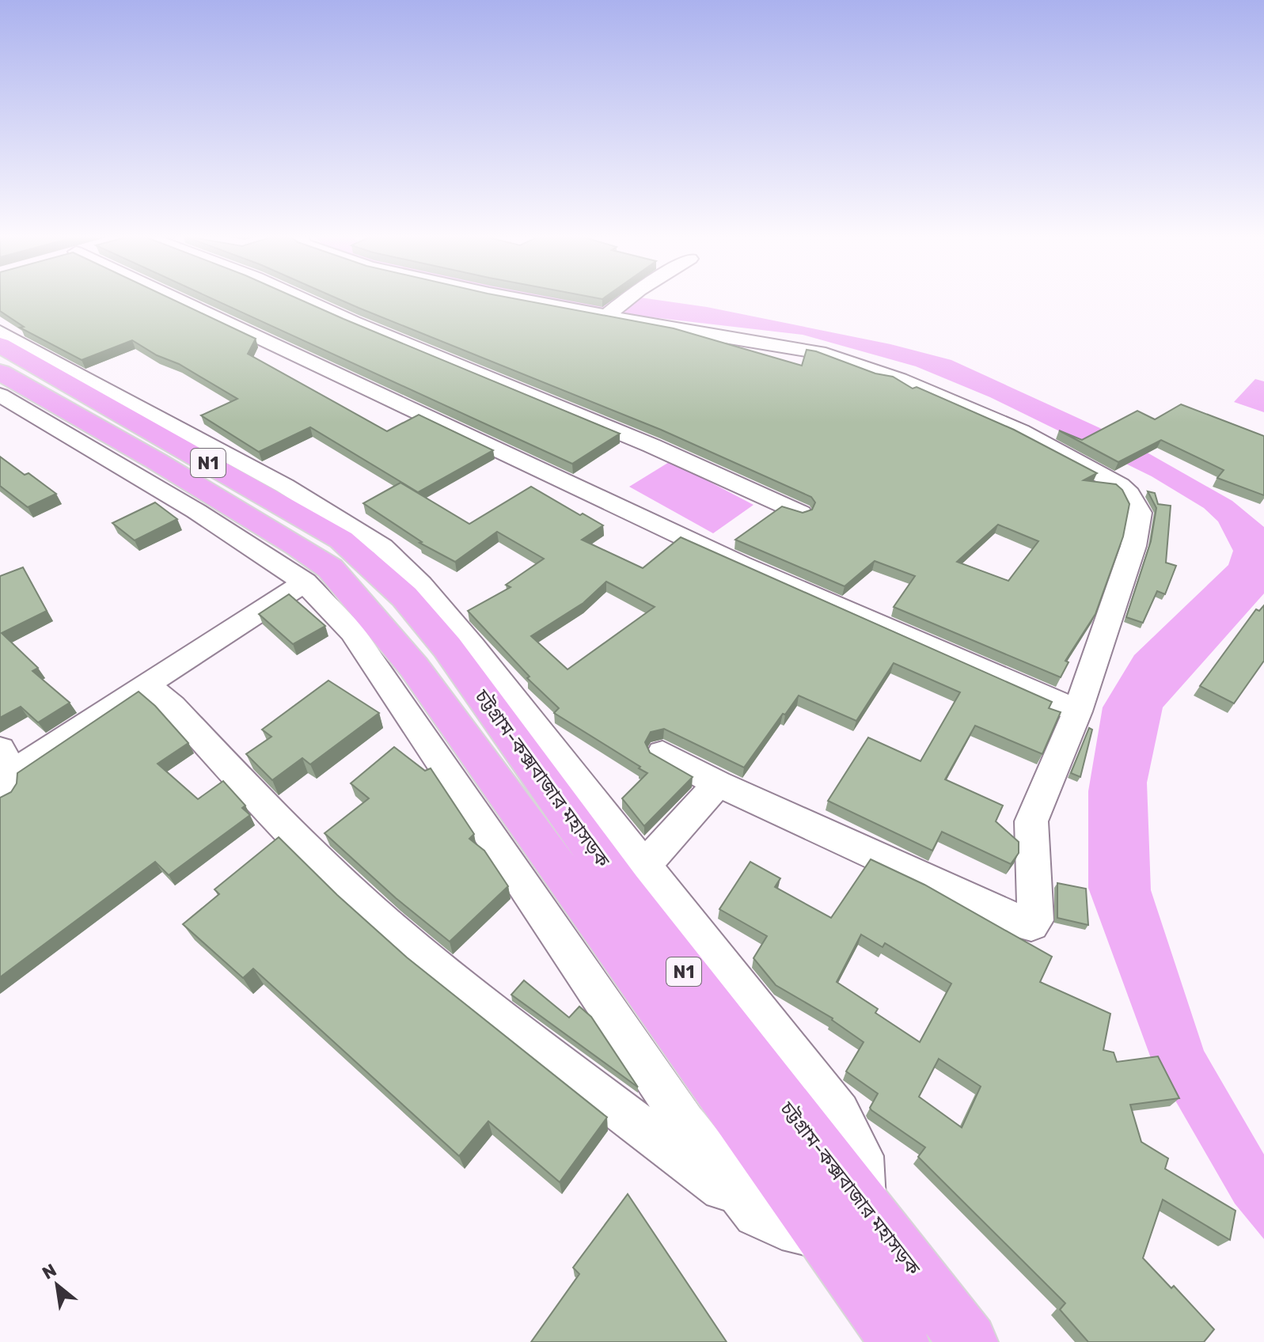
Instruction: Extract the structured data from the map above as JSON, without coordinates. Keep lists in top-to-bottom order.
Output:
{
  "streets": {
    "highway": ["N1", "চট্টগ্রাম-কক্সবাজার মহাসড়ক"]
  },
  "north": "top left"
}
